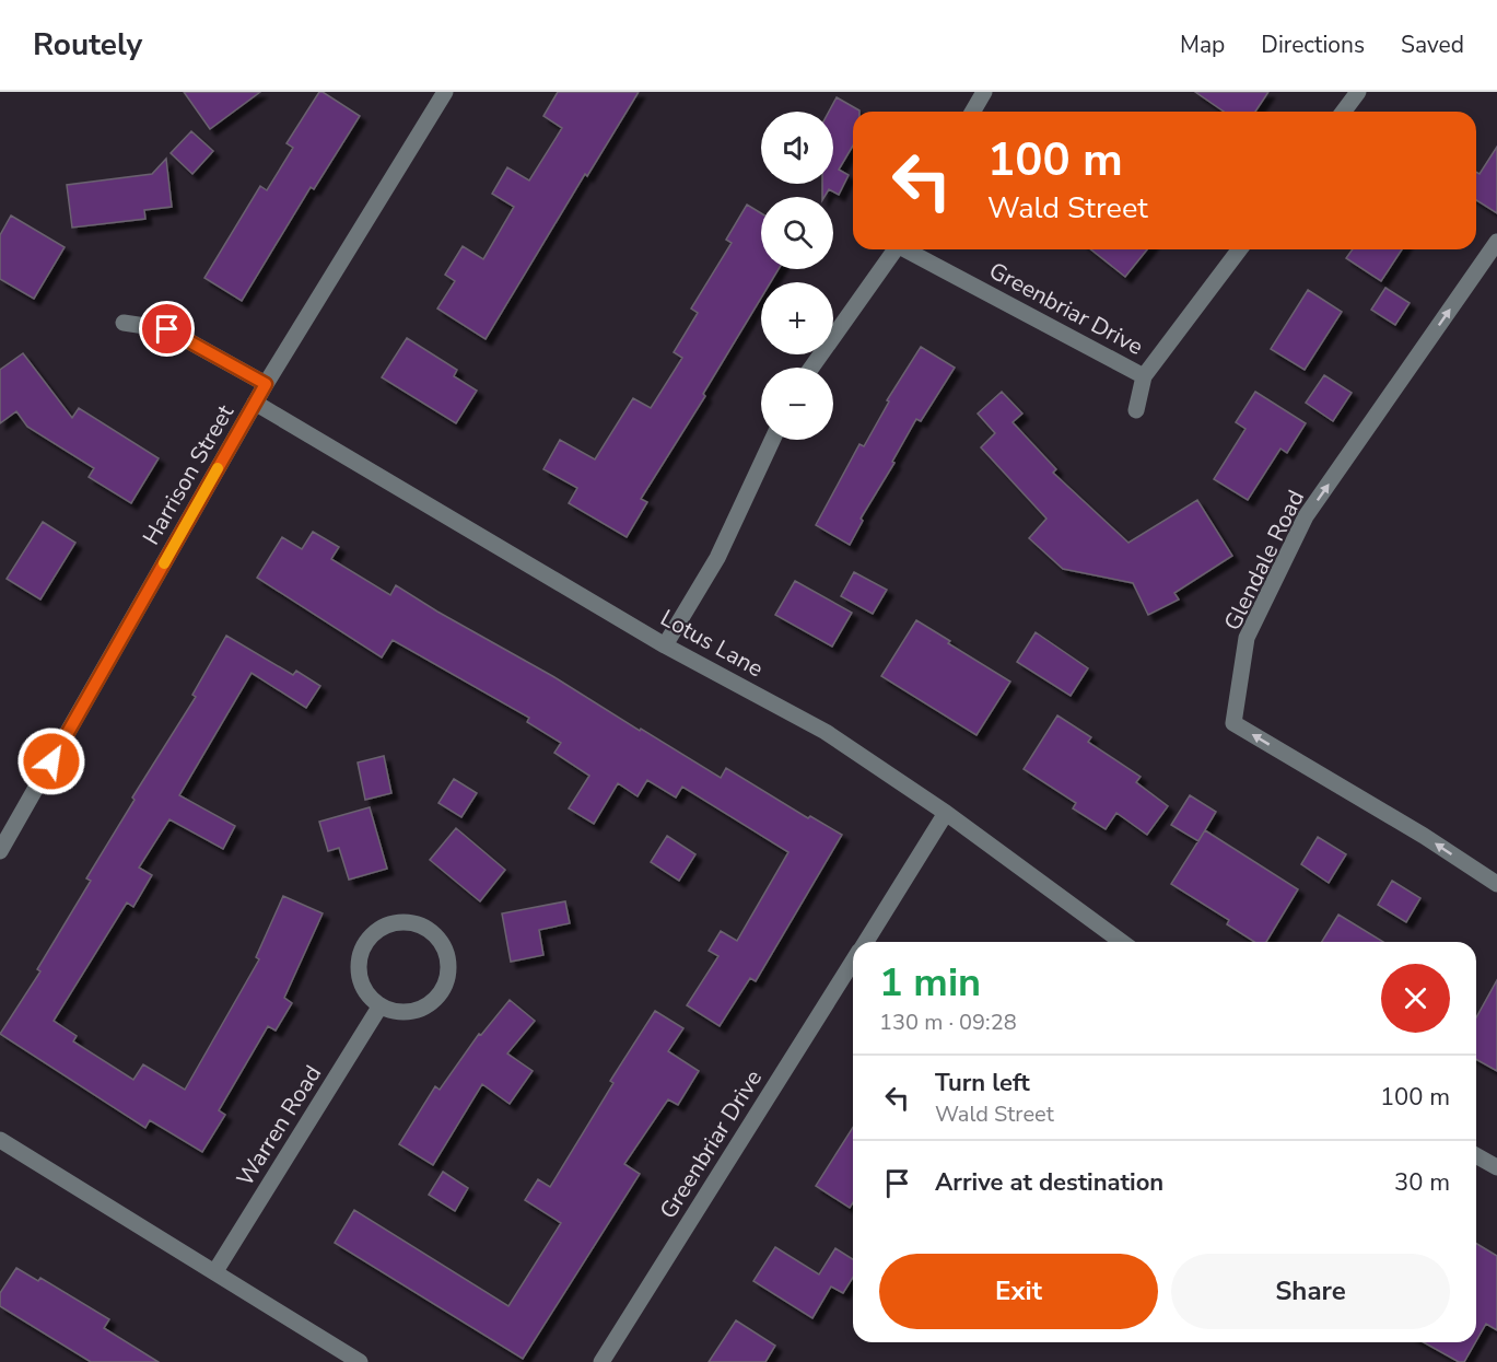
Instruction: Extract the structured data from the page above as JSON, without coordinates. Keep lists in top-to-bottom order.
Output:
{
  "streets": {
    "street": [
      "Greenbriar Drive",
      "Harrison Street",
      "Glendale Road",
      "Lotus Lane",
      "Warren Road"
    ]
  },
  "crossings": [
    ["Greenbriar Drive", "Lotus Lane"],
    ["Harrison Street", "Lotus Lane"]
  ],
  "page": {
    "header": "Routely",
    "nav": ["Map", "Directions", "Saved"],
    "map_buttons": ["+", "−"],
    "turn": ["100 m", "Wald Street"],
    "heading": ["1 min", "130 m · 09:28"],
    "list": [
      {
        "name": "Turn left",
        "note": "Wald Street",
        "value": "100 m"
      },
      {
        "name": "Arrive at destination",
        "value": "30 m"
      }
    ],
    "buttons": ["Exit", "Share"]
  }
}
